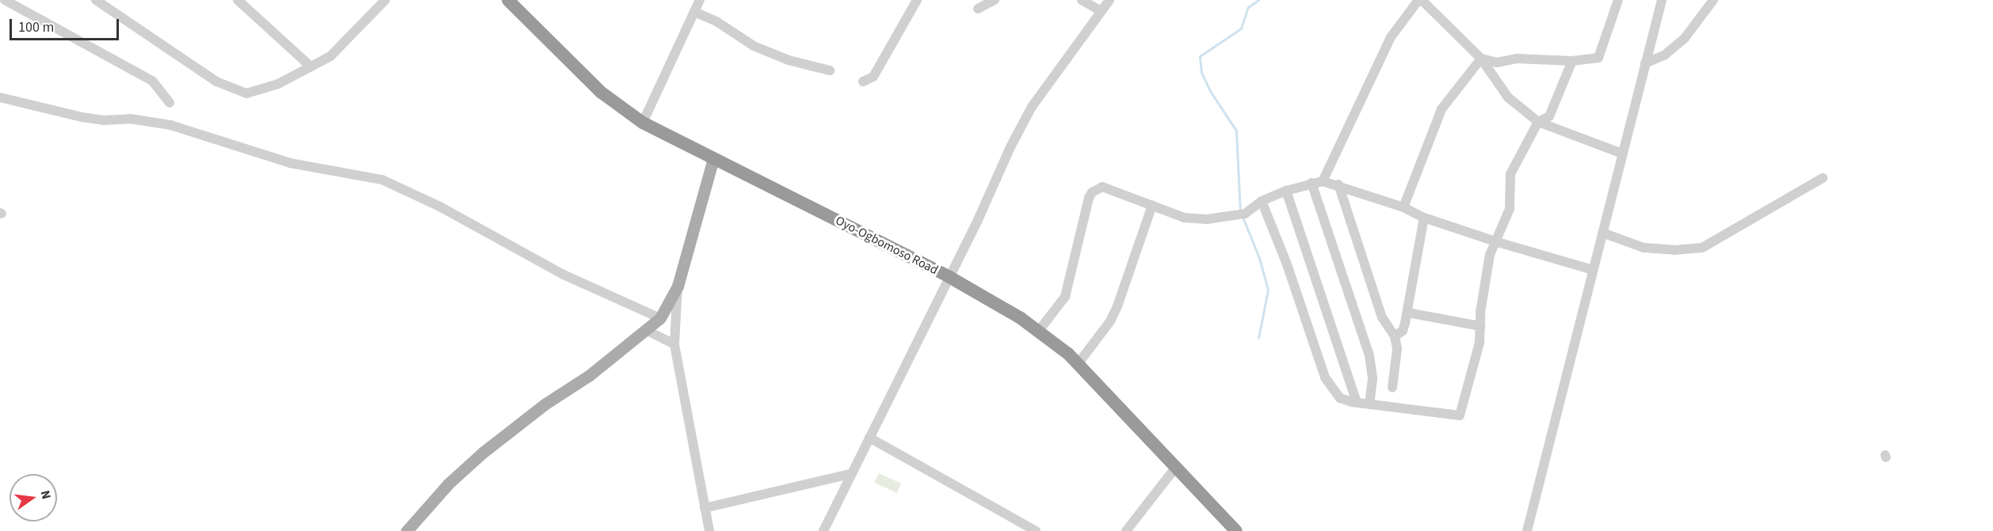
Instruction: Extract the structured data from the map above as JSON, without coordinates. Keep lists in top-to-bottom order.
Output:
{
  "streets": {
    "highway": ["Oyo-Ogbomoso Road"]
  },
  "scale_bar": "100 m",
  "north": "right"
}
